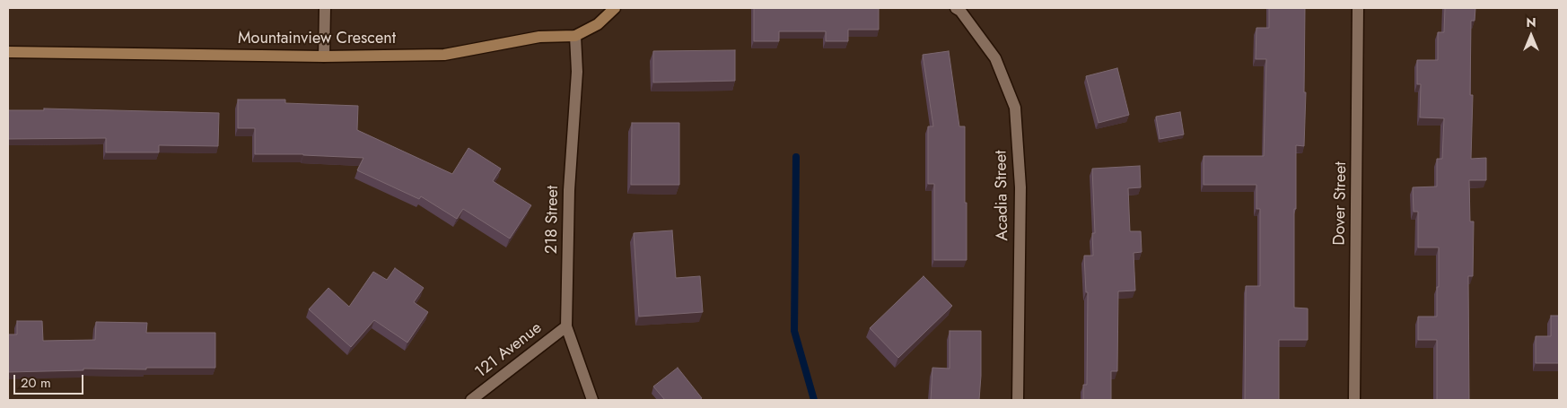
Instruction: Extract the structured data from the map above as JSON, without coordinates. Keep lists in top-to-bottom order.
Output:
{
  "streets": {
    "street": [
      "Mountainview Crescent",
      "Acadia Street",
      "Dover Street",
      "218 Street",
      "121 Avenue"
    ]
  },
  "crossings": [
    ["Mountainview Crescent", "218 Street"],
    ["218 Street", "121 Avenue"]
  ],
  "scale_bar": "20 m",
  "north": "top"
}
